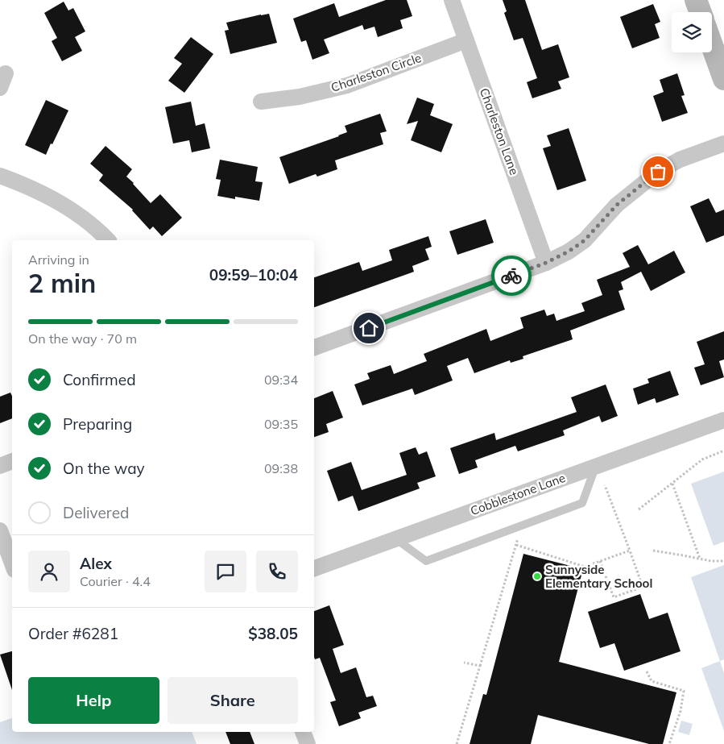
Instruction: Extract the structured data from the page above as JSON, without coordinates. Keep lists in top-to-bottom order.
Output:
{
  "streets": {
    "street": ["Charleston Circle", "Charleston Lane", "Cobblestone Lane"]
  },
  "crossings": [
    ["Charleston Circle", "Charleston Lane"]
  ],
  "places": ["Sunnyside Elementary School"],
  "page": {
    "heading": ["2 min", "Arriving in", "09:59–10:04"],
    "panel": [
      "Alex",
      "Courier · 4.4",
      "Order #6281",
      "$38.05"
    ],
    "bar": "On the way · 70 m",
    "list": [
      ["Confirmed", "09:34"],
      ["Preparing", "09:35"],
      ["On the way", "09:38"],
      "Delivered"
    ],
    "buttons": ["Help", "Share"]
  }
}
